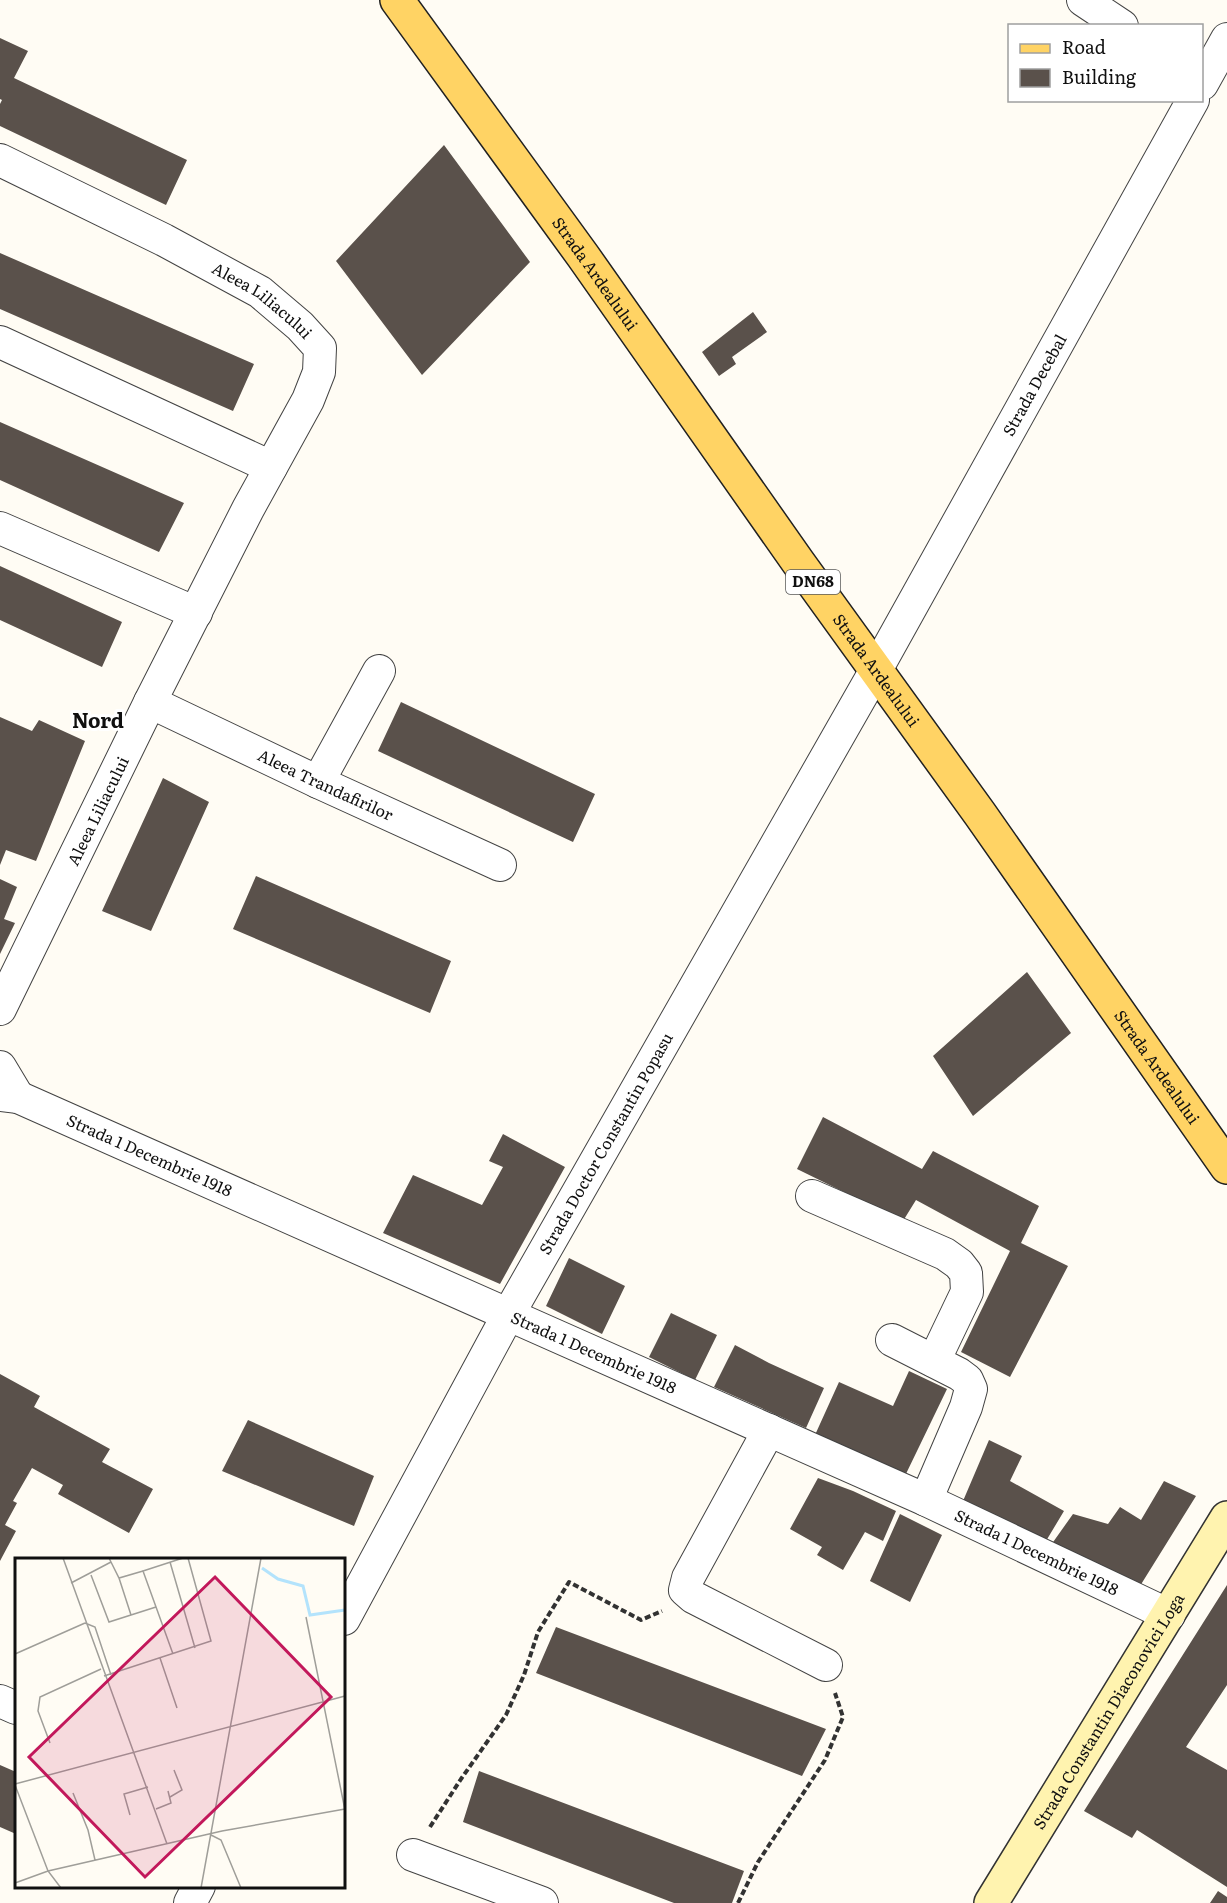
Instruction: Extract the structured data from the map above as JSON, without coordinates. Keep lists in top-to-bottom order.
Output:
{
  "streets": {
    "main road": ["Strada Ardealului", "DN68"],
    "street": [
      "Aleea Liliacului",
      "Strada Decebal",
      "Aleea Trandafirilor",
      "Strada Doctor Constantin Popasu",
      "Strada 1 Decembrie 1918",
      "Strada Constantin Diaconovici Loga"
    ]
  },
  "crossings": [
    ["Strada Ardealului", "Strada Decebal"],
    ["Strada Ardealului", "Strada Doctor Constantin Popasu"],
    ["Aleea Liliacului", "Aleea Trandafirilor"],
    ["Strada Decebal", "Strada Doctor Constantin Popasu"],
    ["Strada Doctor Constantin Popasu", "Strada 1 Decembrie 1918"],
    ["Strada 1 Decembrie 1918", "Strada Constantin Diaconovici Loga"]
  ],
  "districts": ["Nord"],
  "legend": ["Road", "Building"]
}
